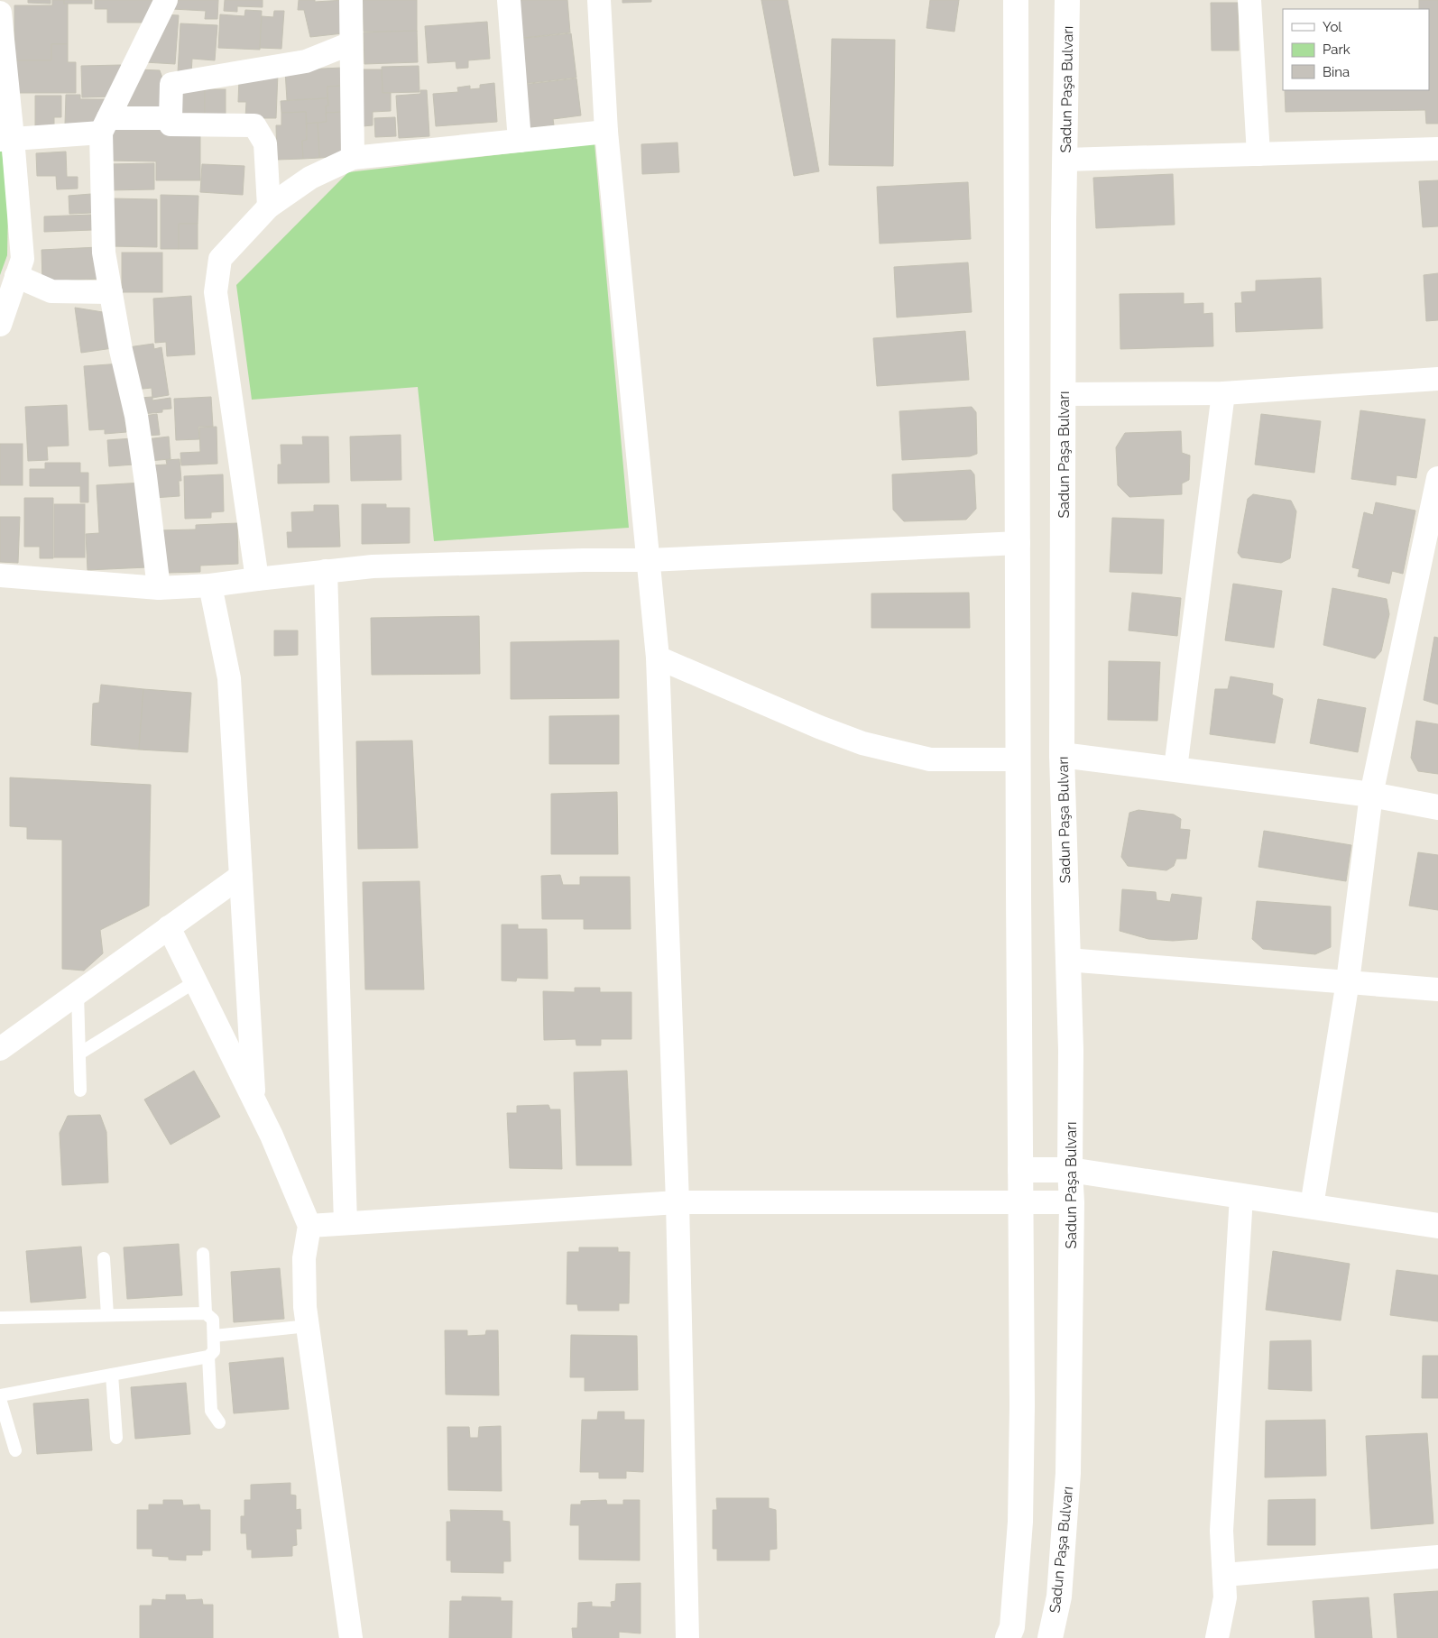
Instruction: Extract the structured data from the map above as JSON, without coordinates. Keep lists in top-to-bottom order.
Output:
{
  "streets": {
    "main road": ["Sadun Paşa Bulvarı"]
  },
  "legend": ["Yol", "Park", "Bina"]
}
